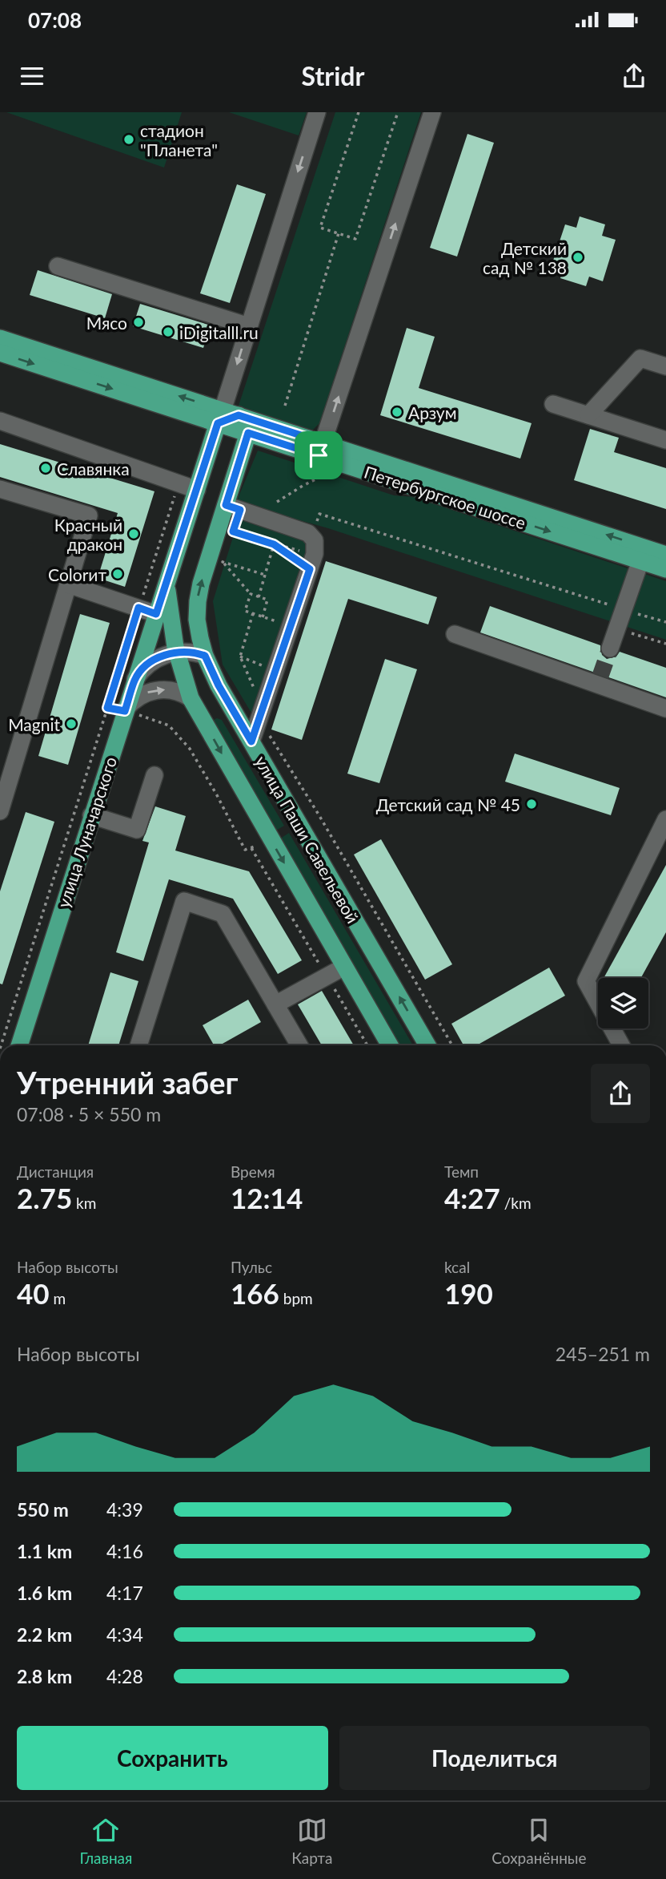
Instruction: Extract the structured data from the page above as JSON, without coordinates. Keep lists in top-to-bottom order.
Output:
{
  "streets": {
    "main road": ["Петербургское шоссе", "улица Луначарского", "улица Паши Савельевой"]
  },
  "crossings": [
    ["Петербургское шоссе", "улица Паши Савельевой"],
    ["улица Луначарского", "улица Паши Савельевой"]
  ],
  "places": [
    "стадион \"Планета\"",
    "Детский сад № 138",
    "Мясо",
    "iDigitalll.ru",
    "Арзум",
    "Славянка",
    "Красный дракон",
    "Colorит",
    "Magnit",
    "Детский сад № 45"
  ],
  "page": {
    "status": "07:08",
    "header": "Stridr",
    "heading": ["Утренний забег", "07:08 · 5 × 550 m"],
    "stats": [
      ["Дистанция", "2.75 km"],
      ["Время", "12:14"],
      ["Темп", "4:27 /km"],
      ["Набор высоты", "40 m"],
      ["Пульс", "166 bpm"],
      ["kcal", "190"]
    ],
    "chart": ["Набор высоты", "245–251 m"],
    "list": [
      {
        "name": "550 m",
        "note": "4:39"
      },
      {
        "name": "1.1 km",
        "note": "4:16"
      },
      {
        "name": "1.6 km",
        "note": "4:17"
      },
      {
        "name": "2.2 km",
        "note": "4:34"
      },
      {
        "name": "2.8 km",
        "note": "4:28"
      }
    ],
    "buttons": ["Сохранить", "Поделиться"],
    "tabs": ["Главная", "Карта", "Сохранённые"]
  }
}
